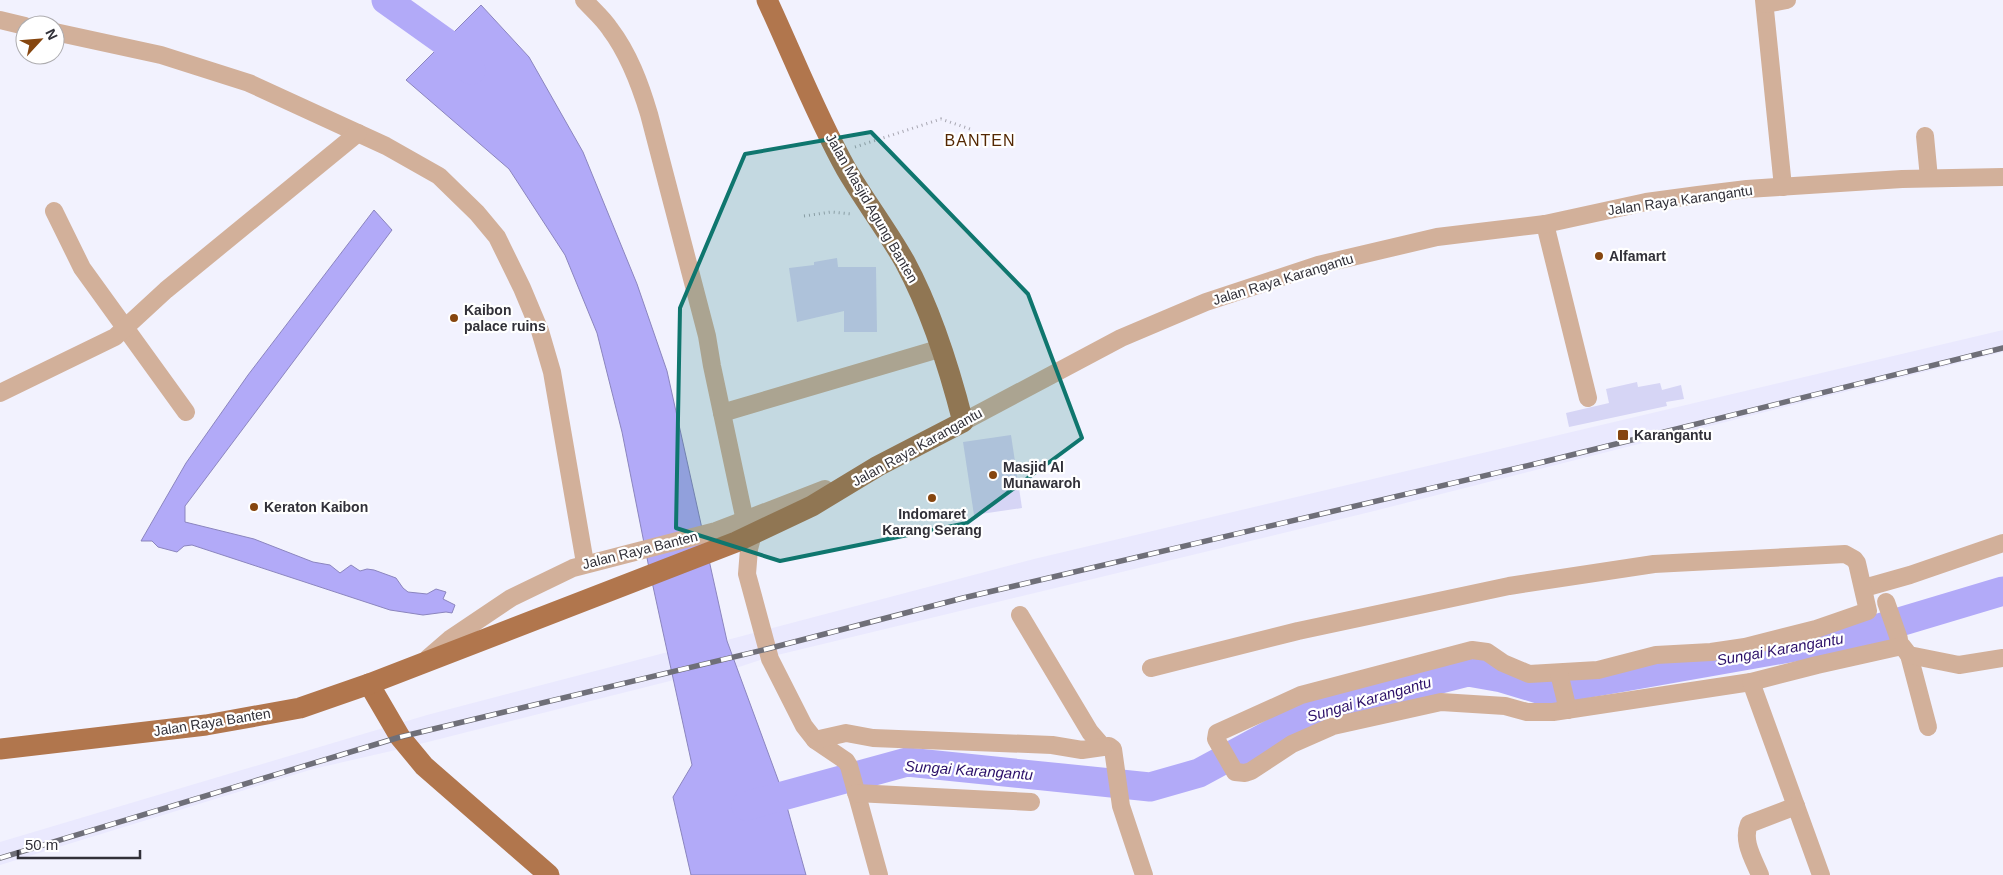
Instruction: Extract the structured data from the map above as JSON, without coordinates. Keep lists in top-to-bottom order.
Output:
{
  "streets": {
    "main road": ["Jalan Raya Karangantu", "Jalan Masjid Agung Banten", "Jalan Raya Banten"]
  },
  "crossings": [
    ["Jalan Raya Karangantu", "Jalan Masjid Agung Banten"],
    ["Jalan Raya Karangantu", "Jalan Raya Banten"]
  ],
  "districts": ["BANTEN"],
  "water": ["Sungai Karangantu"],
  "places": {
    "other": [
      "Alfamart",
      "Kaibon palace ruins",
      "Masjid Al Munawaroh",
      "Indomaret Karang Serang",
      "Keraton Kaibon"
    ],
    "transit": ["Karangantu"]
  },
  "scale_bar": "50 m",
  "north": "top right"
}
